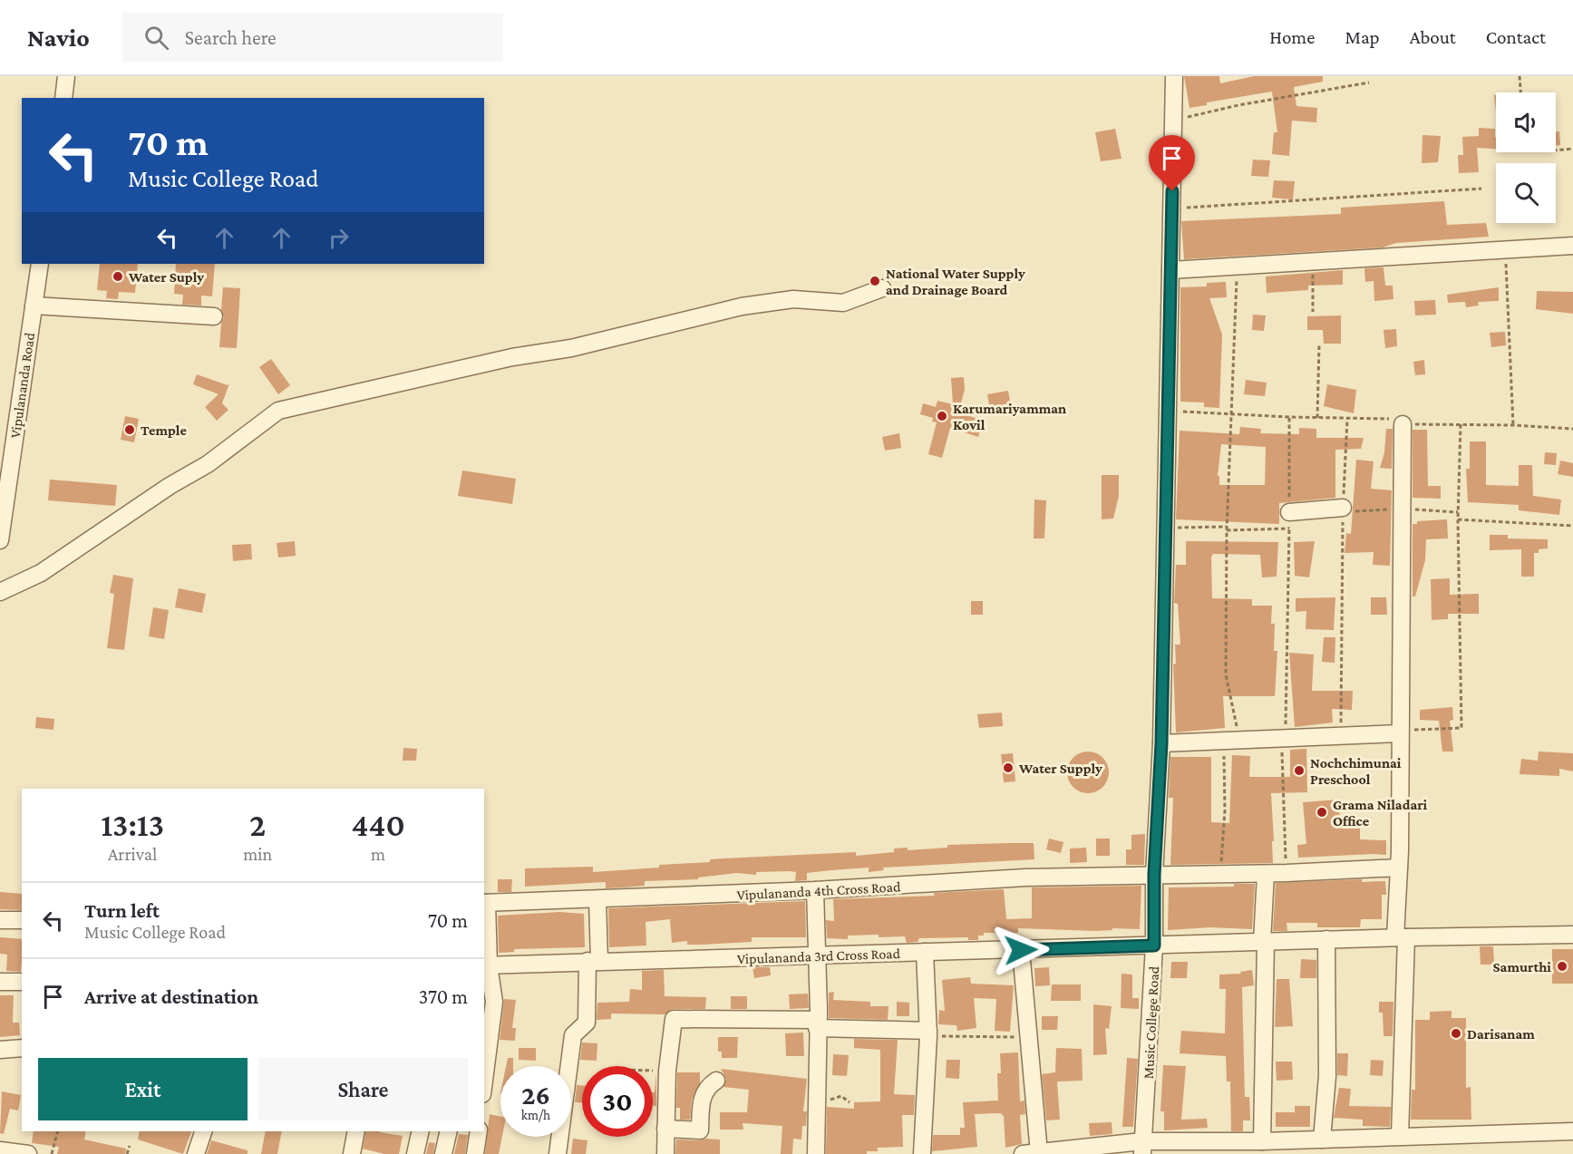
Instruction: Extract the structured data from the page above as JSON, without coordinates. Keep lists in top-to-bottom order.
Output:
{
  "streets": {
    "street": [
      "Vipulananda Road",
      "Vipulananda 4th Cross Road",
      "Vipulananda 3rd Cross Road",
      "Music College Road"
    ]
  },
  "crossings": [
    ["Vipulananda 4th Cross Road", "Music College Road"],
    ["Vipulananda 3rd Cross Road", "Music College Road"]
  ],
  "places": [
    "Water Suply",
    "National Water Supply and Drainage Board",
    "Karumariyamman Kovil",
    "Temple",
    "Water Supply",
    "Nochchimunai Preschool",
    "Grama Niladari Office",
    "Samurthi",
    "Darisanam"
  ],
  "page": {
    "header": "Navio",
    "search": "Search here",
    "nav": [
      "Home",
      "Map",
      "About",
      "Contact"
    ],
    "turn": ["70 m", "Music College Road"],
    "eta": [
      "13:13",
      "Arrival",
      "2",
      "min",
      "440",
      "m"
    ],
    "list": [
      {
        "name": "Turn left",
        "note": "Music College Road",
        "value": "70 m"
      },
      {
        "name": "Arrive at destination",
        "value": "370 m"
      }
    ],
    "buttons": ["Exit", "Share"],
    "speed": "26 km/h",
    "limit": "30"
  }
}
